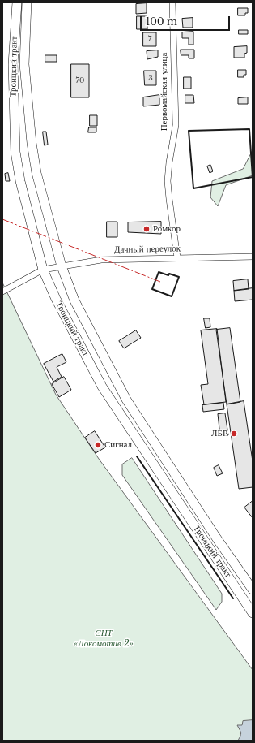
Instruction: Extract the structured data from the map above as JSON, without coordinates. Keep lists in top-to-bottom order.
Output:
{
  "streets": {
    "main road": ["Троицкий тракт"],
    "street": ["Первомайская улица", "Дачный переулок"]
  },
  "crossings": [
    ["Троицкий тракт", "Дачный переулок"],
    ["Первомайская улица", "Дачный переулок"]
  ],
  "parks": ["СНТ «Локомотив 2»"],
  "places": ["Ромкор", "ЛБР", "Сигнал"],
  "house_numbers": ["7", "3", "70"],
  "scale_bar": "100 m"
}
